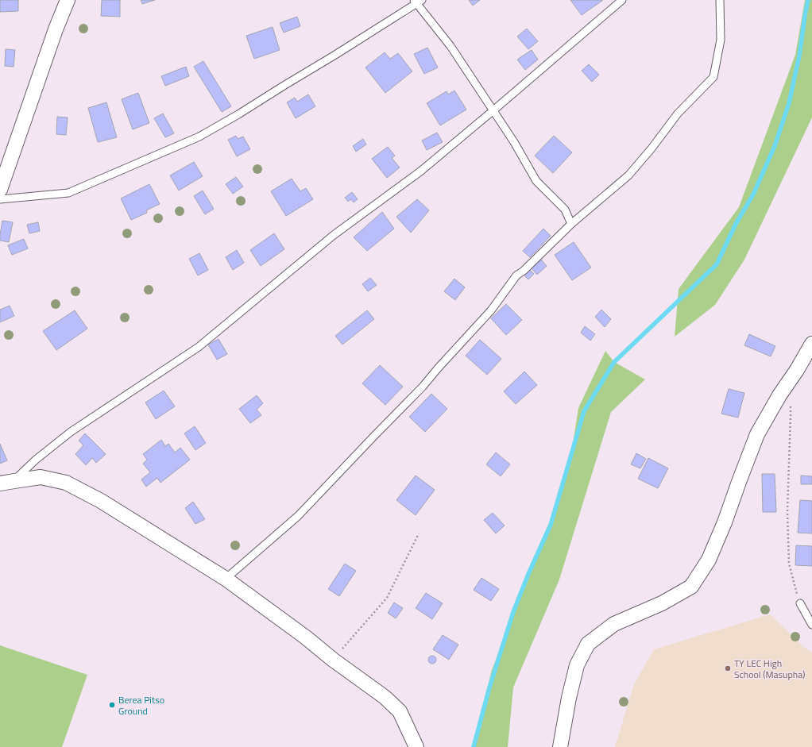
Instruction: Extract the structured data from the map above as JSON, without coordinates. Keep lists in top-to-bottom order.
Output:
{
  "places": ["TY LEC High School (Masupha)", "Berea Pitso Ground"]
}
